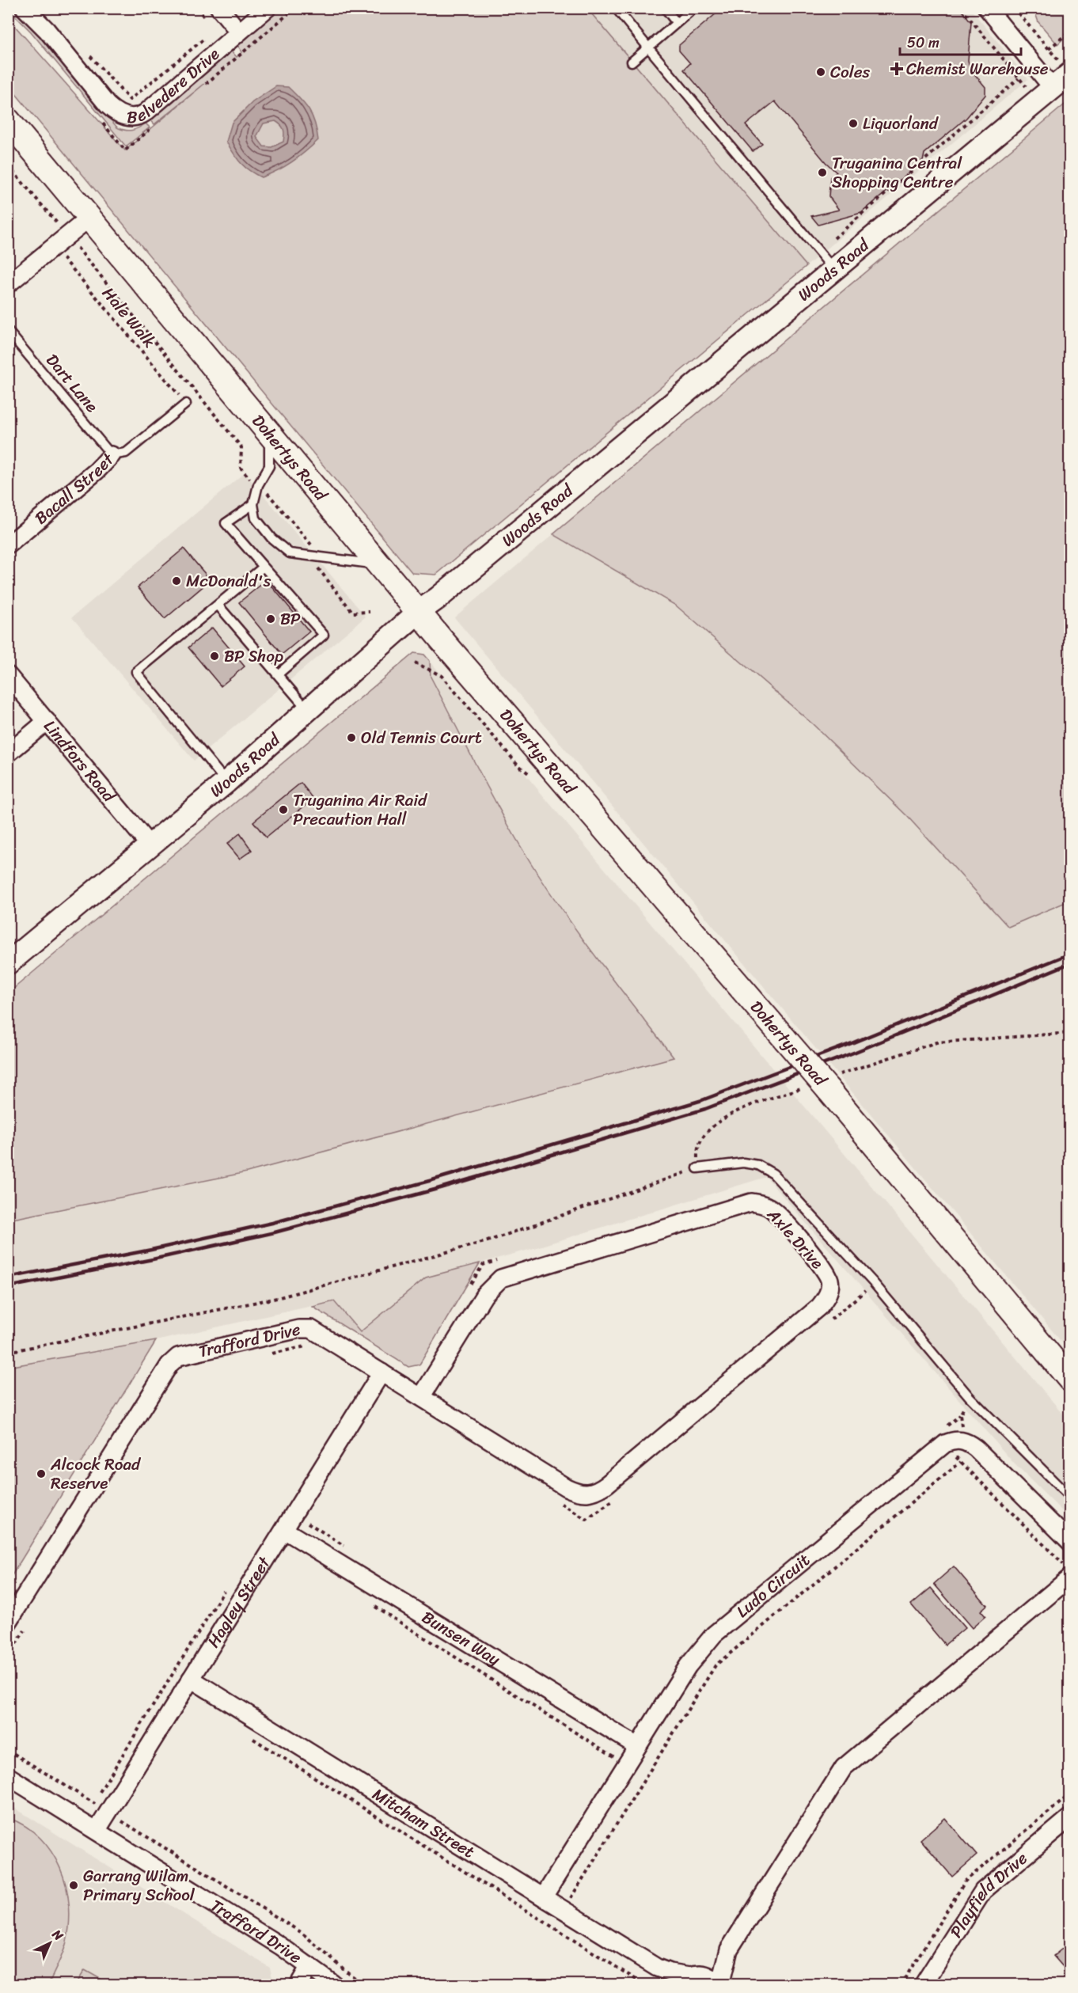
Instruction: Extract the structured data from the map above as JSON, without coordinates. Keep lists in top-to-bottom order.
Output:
{
  "streets": {
    "main road": ["Dohertys Road"],
    "street": [
      "Belvedere Drive",
      "Woods Road",
      "Bacall Street",
      "Lindfors Road",
      "Axle Drive",
      "Trafford Drive",
      "Ludo Circuit",
      "Hagley Street",
      "Bunsen Way",
      "Mitcham Street",
      "Playfield Drive"
    ],
    "lane": ["Dart Lane"],
    "path": ["Hale Walk"]
  },
  "crossings": [
    ["Woods Road", "Dohertys Road"],
    ["Woods Road", "Lindfors Road"],
    ["Hale Walk", "Bacall Street"],
    ["Dart Lane", "Bacall Street"],
    ["Axle Drive", "Trafford Drive"],
    ["Trafford Drive", "Hagley Street"],
    ["Ludo Circuit", "Bunsen Way"],
    ["Ludo Circuit", "Mitcham Street"],
    ["Hagley Street", "Bunsen Way"],
    ["Hagley Street", "Mitcham Street"]
  ],
  "places": {
    "health": ["Chemist Warehouse"],
    "other": [
      "Coles",
      "Liquorland",
      "Truganina Central Shopping Centre",
      "McDonald's",
      "BP",
      "BP Shop",
      "Old Tennis Court",
      "Truganina Air Raid Precaution Hall",
      "Alcock Road Reserve",
      "Garrang Wilam Primary School"
    ]
  },
  "scale_bar": "50 m",
  "north": "top right"
}
